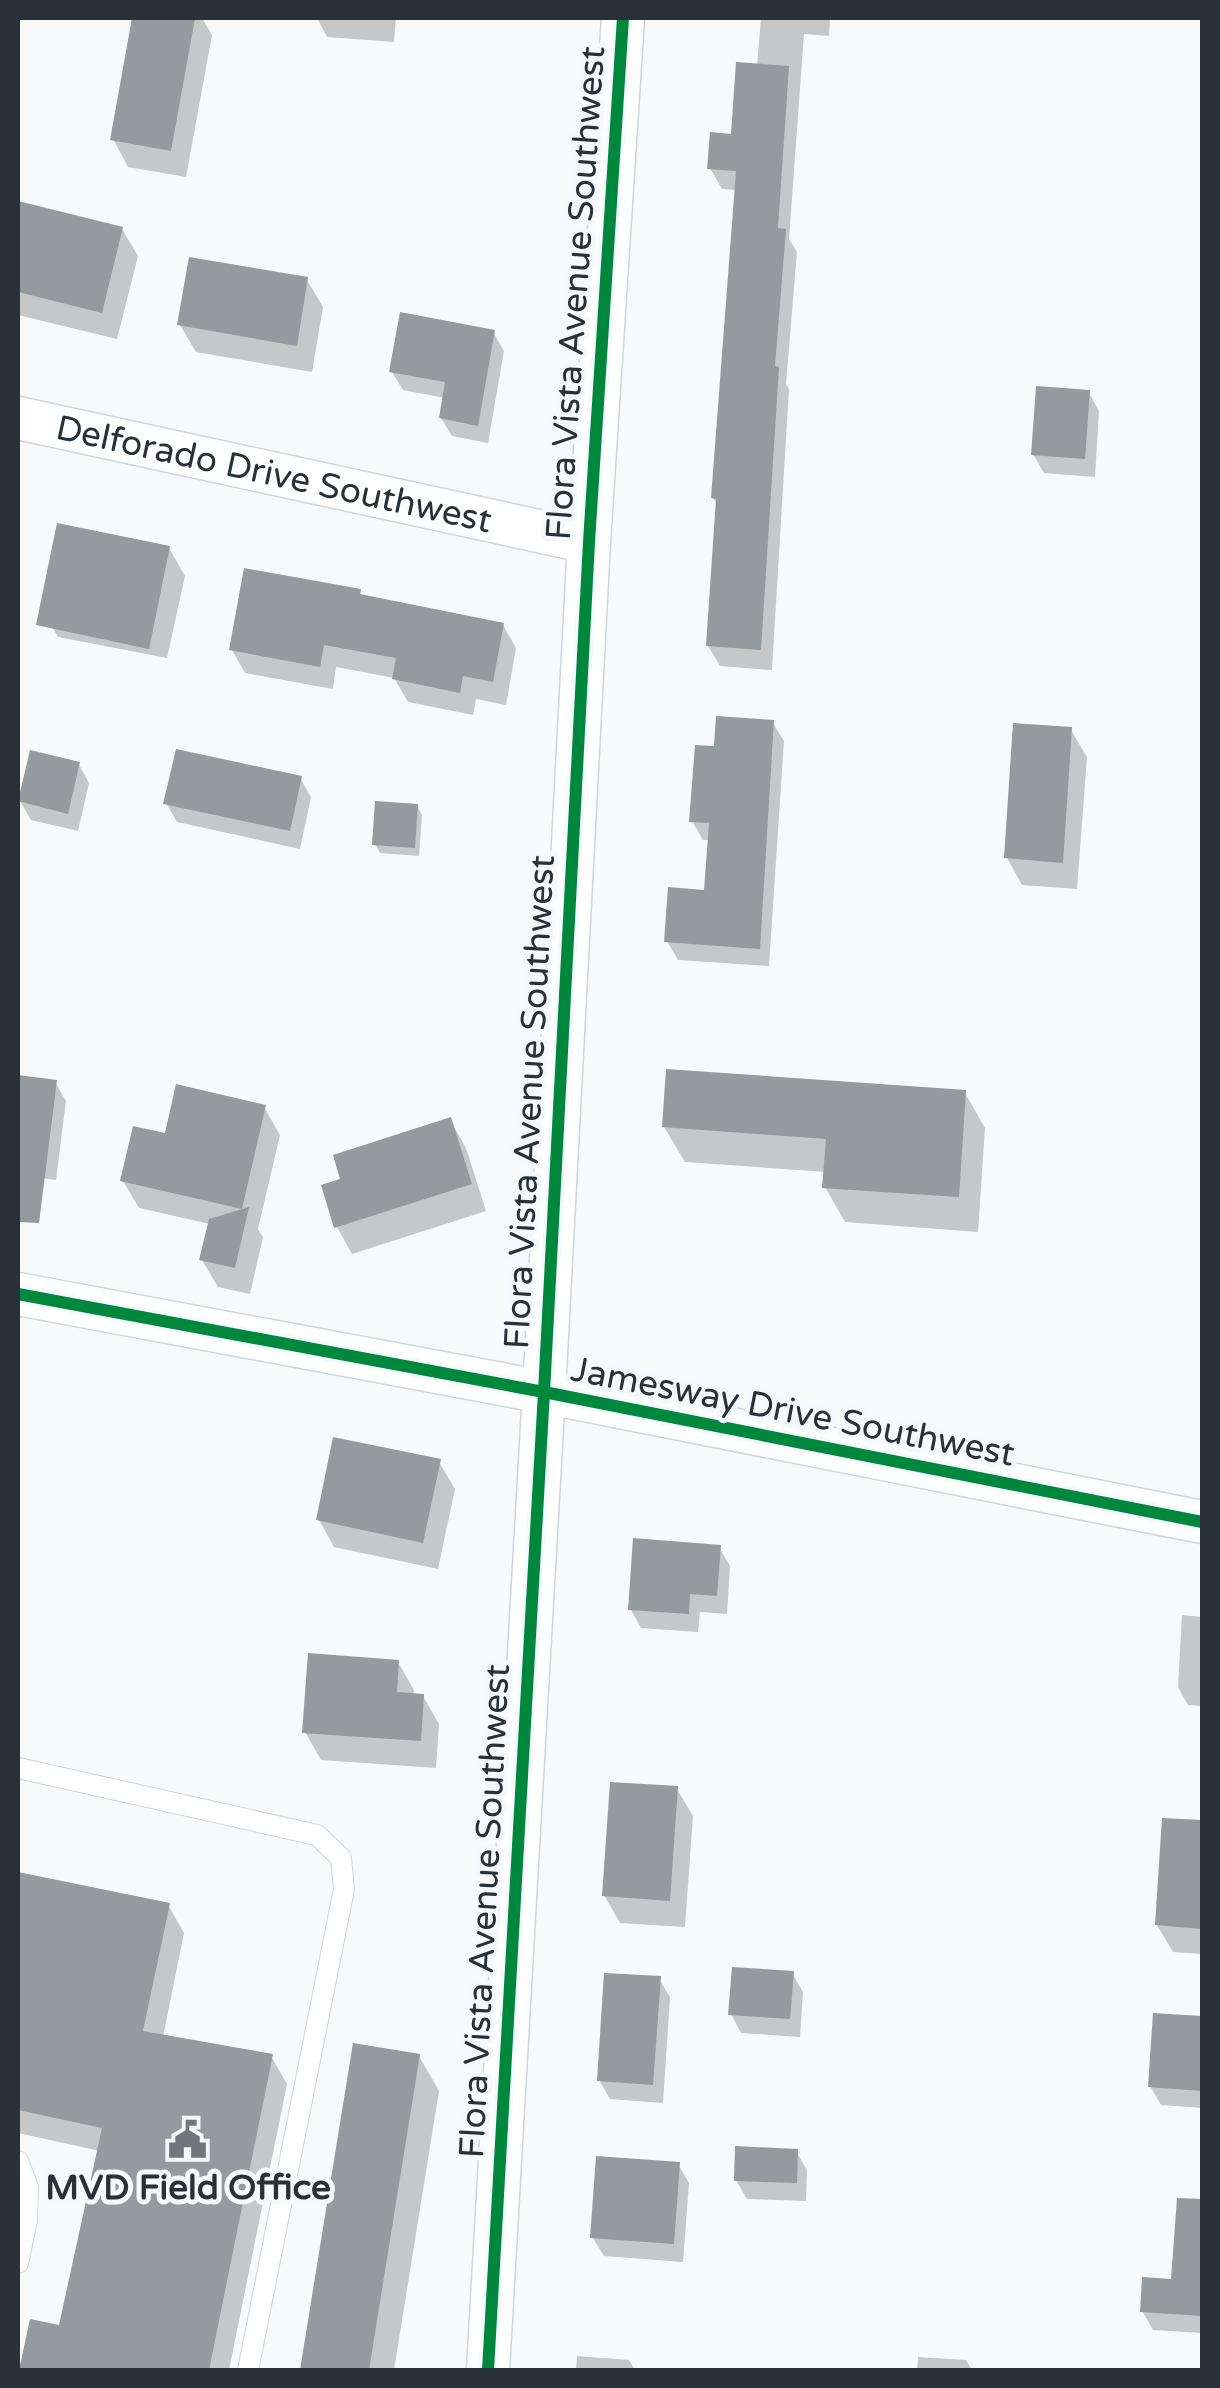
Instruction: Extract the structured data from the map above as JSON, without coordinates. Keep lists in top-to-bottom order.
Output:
{
  "streets": {
    "street": ["Flora Vista Avenue Southwest", "Delforado Drive Southwest", "Jamesway Drive Southwest"]
  },
  "crossings": [
    ["Flora Vista Avenue Southwest", "Delforado Drive Southwest"],
    ["Flora Vista Avenue Southwest", "Jamesway Drive Southwest"]
  ],
  "places": {
    "public building": ["MVD Field Office"]
  }
}
